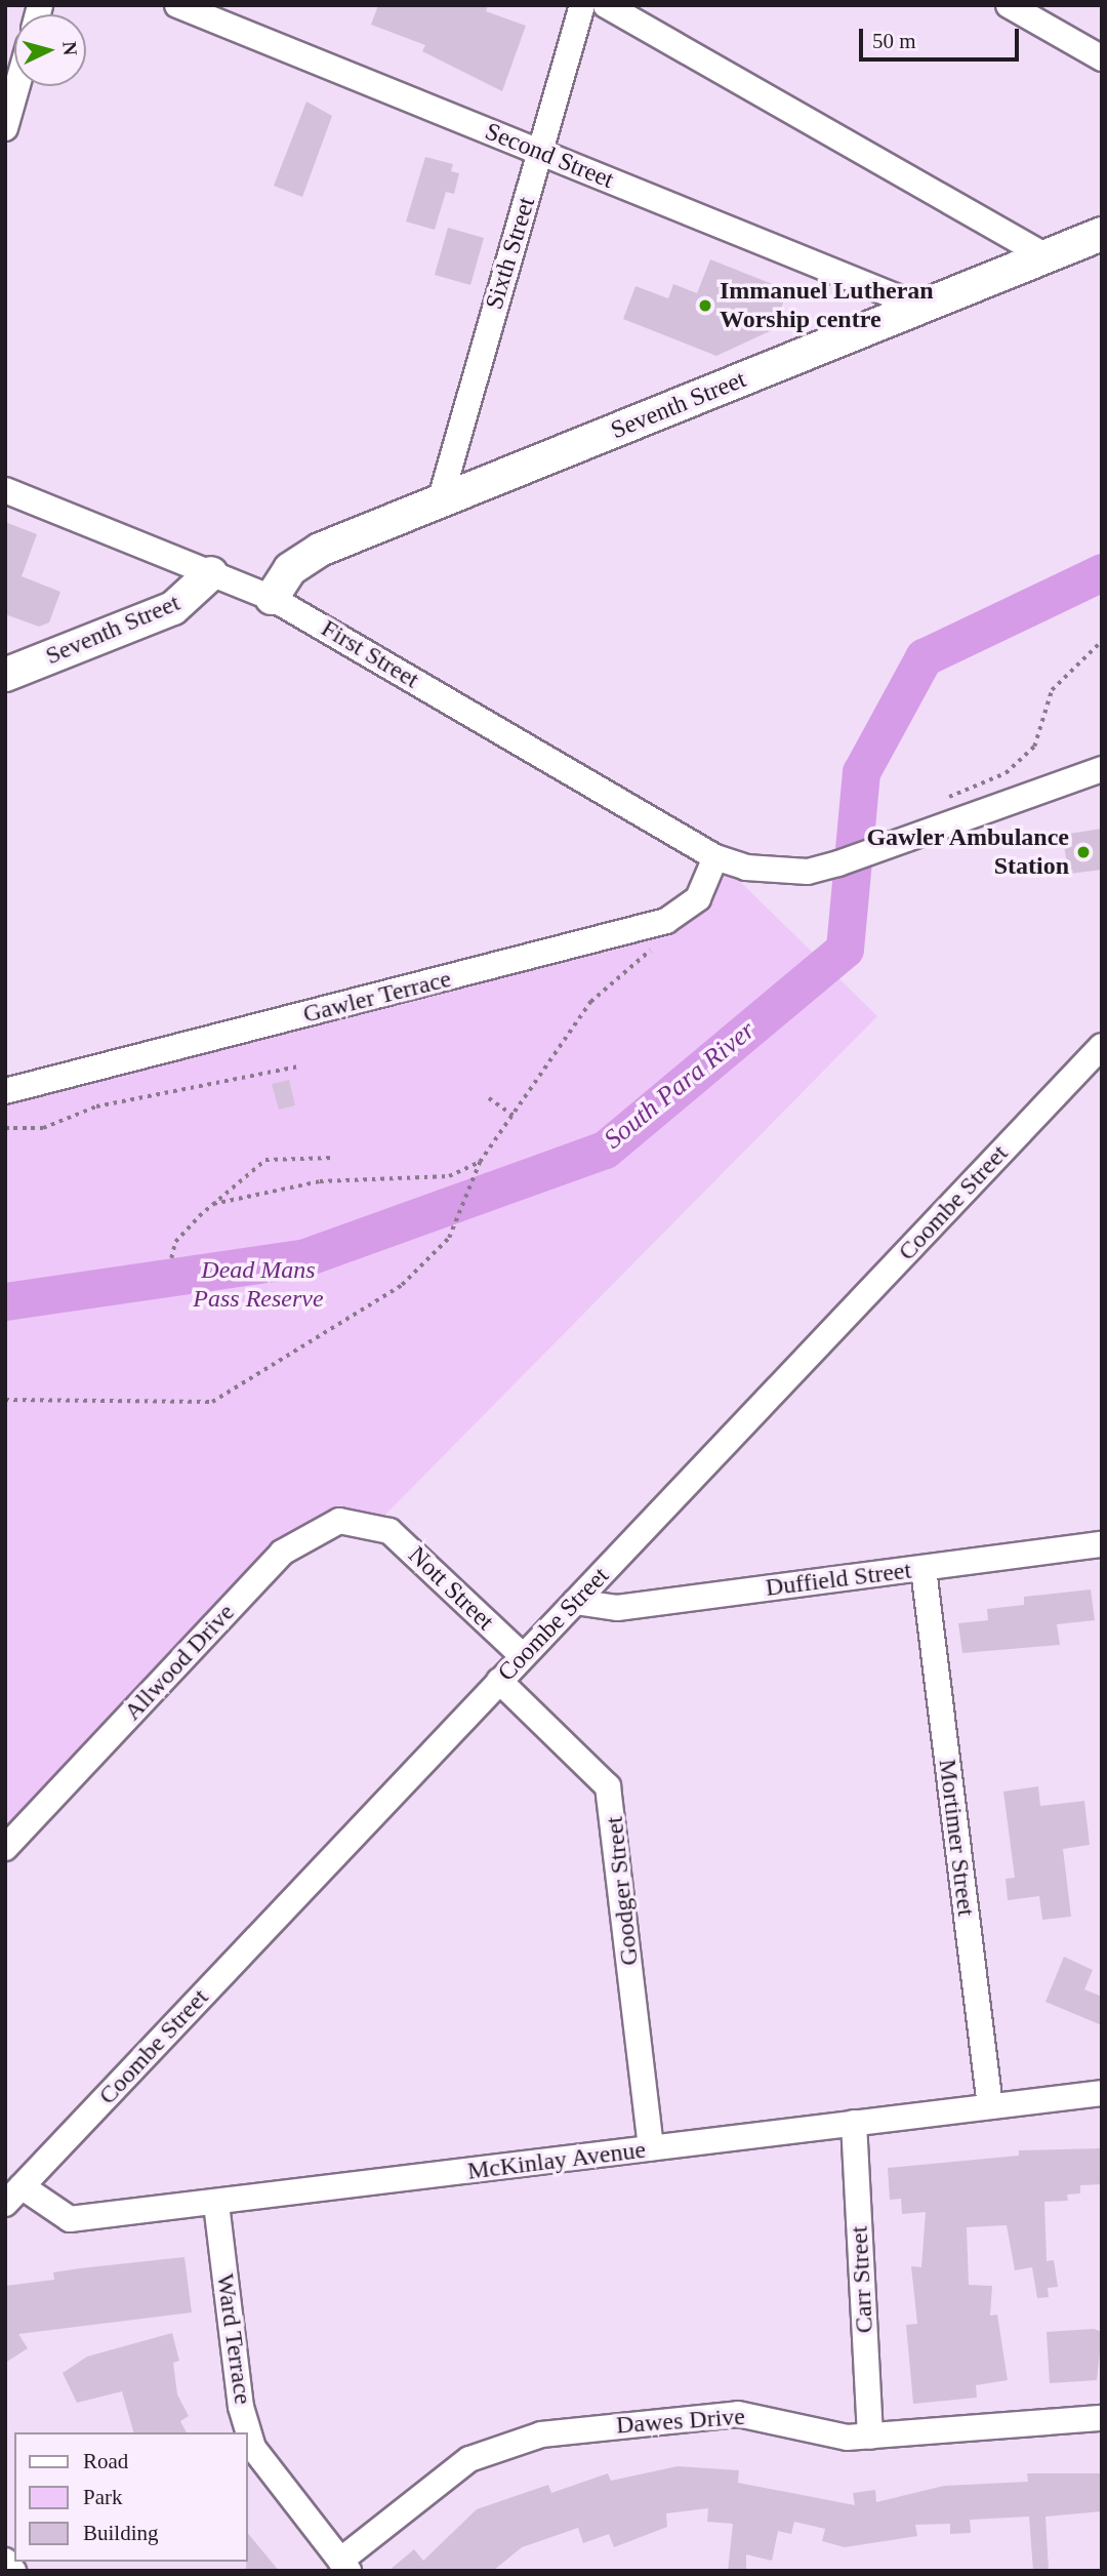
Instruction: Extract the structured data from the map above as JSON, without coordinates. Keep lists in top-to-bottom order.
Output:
{
  "streets": {
    "main road": ["Seventh Street"],
    "street": [
      "Second Street",
      "Sixth Street",
      "First Street",
      "Gawler Terrace",
      "Coombe Street",
      "Duffield Street",
      "Nott Street",
      "Allwood Drive",
      "Mortimer Street",
      "Goodger Street",
      "McKinlay Avenue",
      "Carr Street",
      "Ward Terrace",
      "Dawes Drive"
    ]
  },
  "crossings": [
    ["Second Street", "Sixth Street"],
    ["Second Street", "Seventh Street"],
    ["Sixth Street", "Seventh Street"],
    ["Seventh Street", "First Street"],
    ["First Street", "Gawler Terrace"],
    ["Coombe Street", "Duffield Street"],
    ["Coombe Street", "Nott Street"],
    ["Coombe Street", "Goodger Street"],
    ["Coombe Street", "McKinlay Avenue"],
    ["Duffield Street", "Mortimer Street"],
    ["Nott Street", "Allwood Drive"],
    ["Mortimer Street", "McKinlay Avenue"],
    ["Goodger Street", "McKinlay Avenue"],
    ["McKinlay Avenue", "Carr Street"],
    ["McKinlay Avenue", "Ward Terrace"],
    ["Carr Street", "Dawes Drive"],
    ["Ward Terrace", "Dawes Drive"]
  ],
  "water": ["South Para River"],
  "parks": ["Dead Mans Pass Reserve"],
  "places": ["Immanuel Lutheran Worship centre", "Gawler Ambulance Station"],
  "legend": ["Road", "Park", "Building"],
  "scale_bar": "50 m",
  "north": "right"
}
